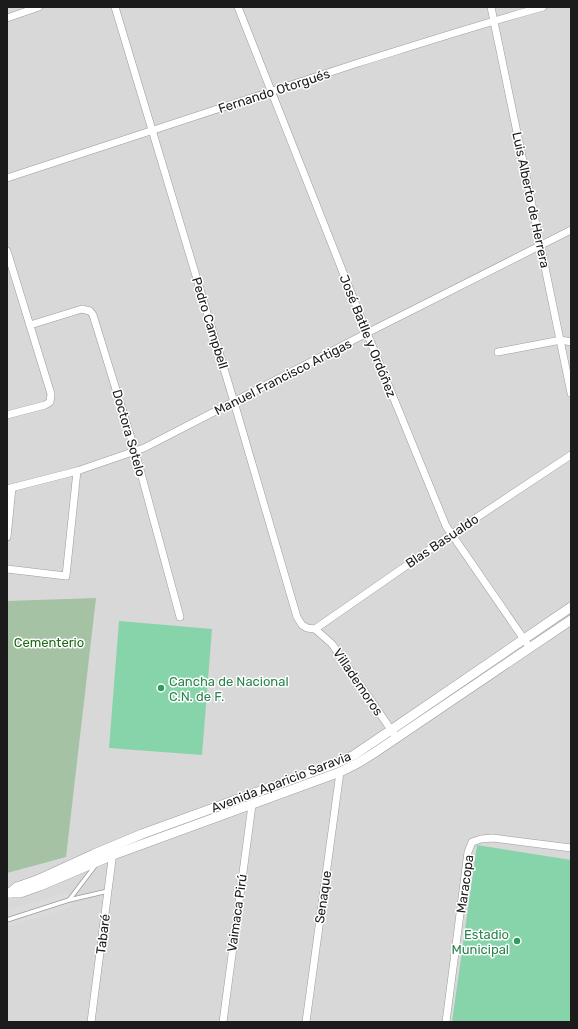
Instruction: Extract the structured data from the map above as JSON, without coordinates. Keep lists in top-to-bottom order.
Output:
{
  "streets": {
    "street": [
      "Fernando Otorgués",
      "Luis Alberto de Herrera",
      "Pedro Campbell",
      "José Batlle y Ordóñez",
      "Manuel Francisco Artigas",
      "Doctora Sotelo",
      "Blas Basualdo",
      "Villademoros",
      "Avenida Aparicio Saravia",
      "Maracopa",
      "Senaque",
      "Vaimaca Pirú",
      "Tabaré"
    ]
  },
  "crossings": [
    ["Fernando Otorgués", "Luis Alberto de Herrera"],
    ["Fernando Otorgués", "Pedro Campbell"],
    ["Fernando Otorgués", "José Batlle y Ordóñez"],
    ["Luis Alberto de Herrera", "Manuel Francisco Artigas"],
    ["Pedro Campbell", "Manuel Francisco Artigas"],
    ["Pedro Campbell", "Blas Basualdo"],
    ["Pedro Campbell", "Villademoros"],
    ["José Batlle y Ordóñez", "Manuel Francisco Artigas"],
    ["José Batlle y Ordóñez", "Blas Basualdo"],
    ["José Batlle y Ordóñez", "Avenida Aparicio Saravia"],
    ["Manuel Francisco Artigas", "Doctora Sotelo"],
    ["Blas Basualdo", "Villademoros"],
    ["Villademoros", "Avenida Aparicio Saravia"],
    ["Avenida Aparicio Saravia", "Senaque"],
    ["Avenida Aparicio Saravia", "Vaimaca Pirú"],
    ["Avenida Aparicio Saravia", "Tabaré"]
  ],
  "parks": ["Cementerio"],
  "places": ["Cancha de Nacional C.N. de F.", "Estadio Municipal"]
}
